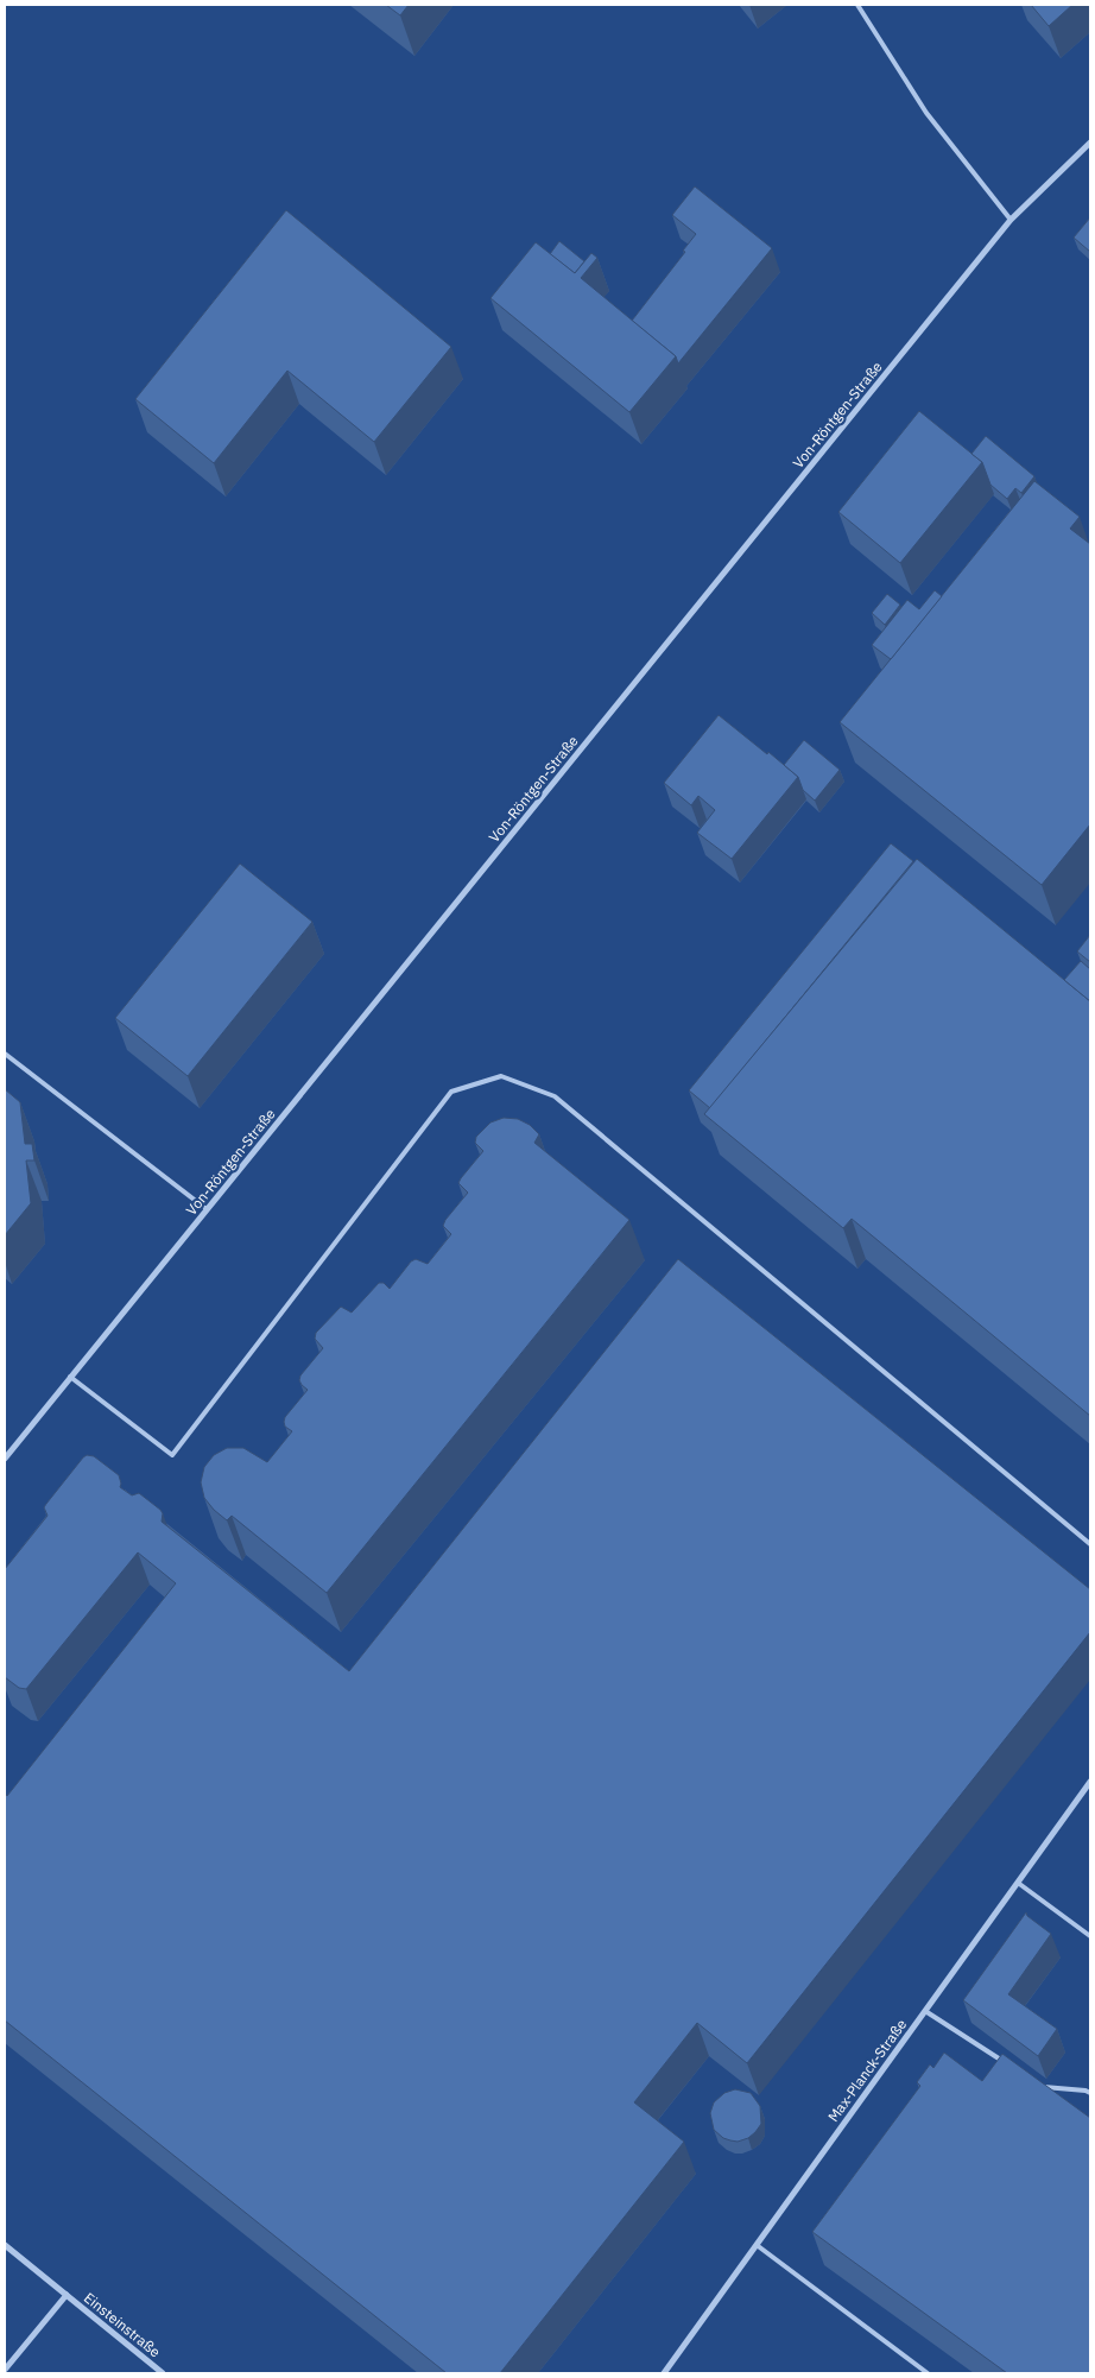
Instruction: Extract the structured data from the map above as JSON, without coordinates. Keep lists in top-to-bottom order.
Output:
{
  "streets": {
    "street": ["Von-Röntgen-Straße", "Max-Planck-Straße", "Einsteinstraße"]
  }
}
